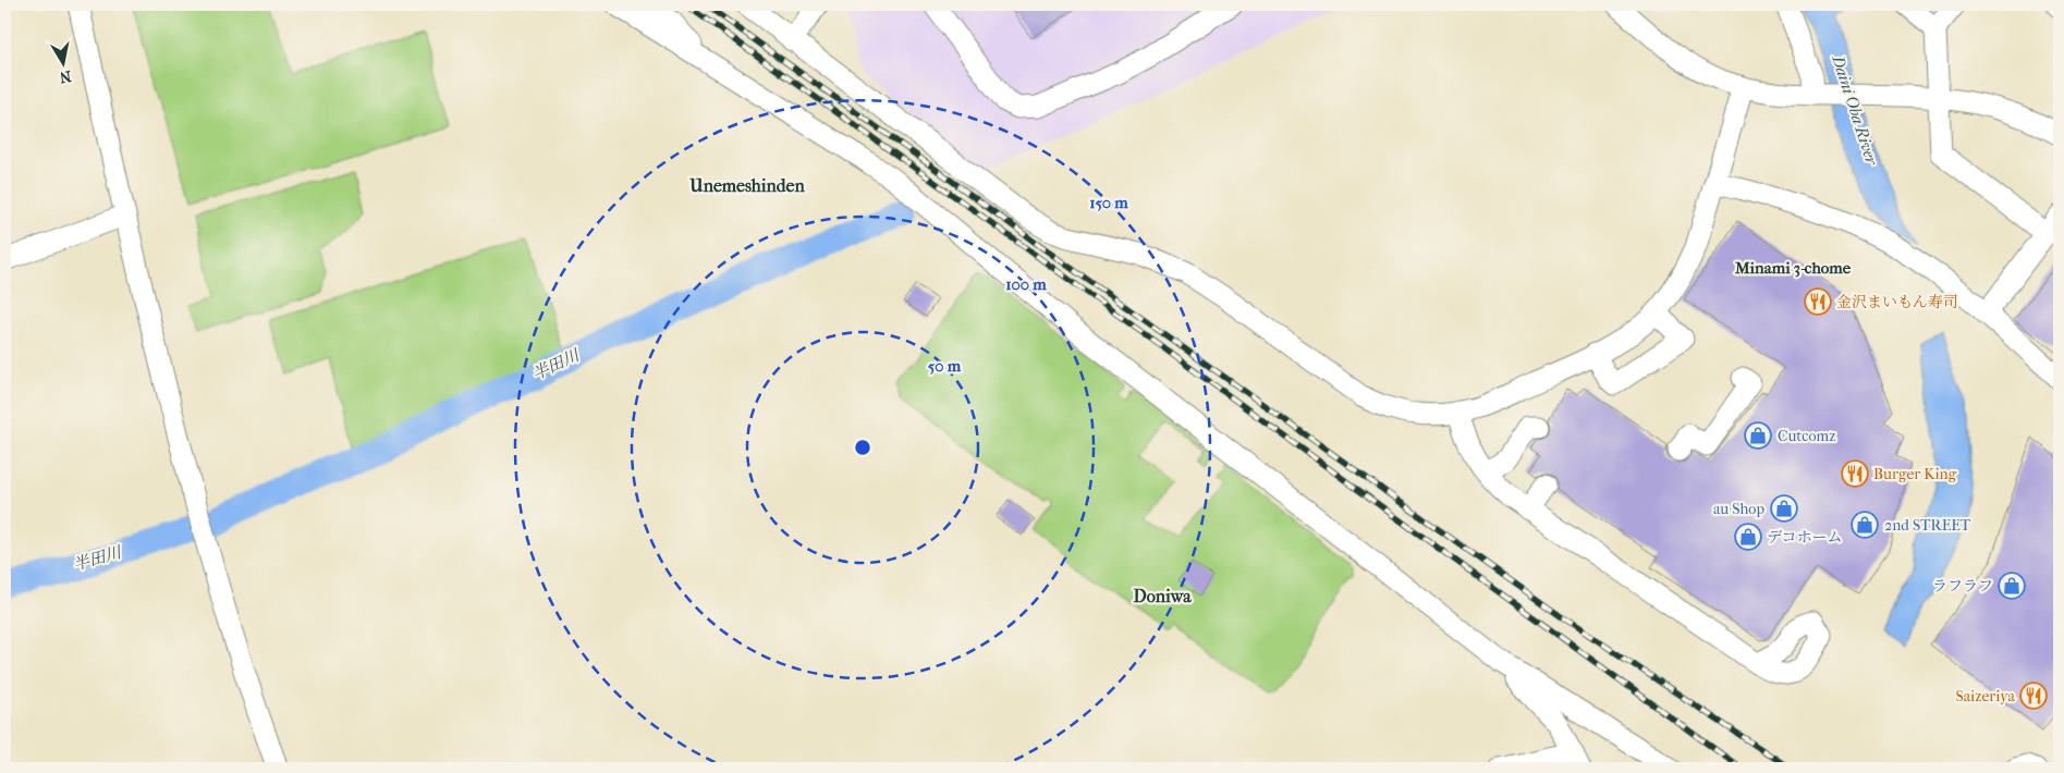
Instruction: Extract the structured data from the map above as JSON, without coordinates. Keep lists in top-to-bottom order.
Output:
{
  "districts": ["Unemeshinden", "Minami 3-chome", "Doniwa"],
  "water": ["Daini Oba River", "半田川"],
  "places": {
    "restaurant": ["金沢まいもん寿司", "Burger King", "Saizeriya"],
    "shop": [
      "Cutcomz",
      "au Shop",
      "2nd STREET",
      "デコホーム",
      "ラフラフ"
    ]
  },
  "north": "bottom",
  "rings": ["150 m", "100 m", "50 m"]
}
